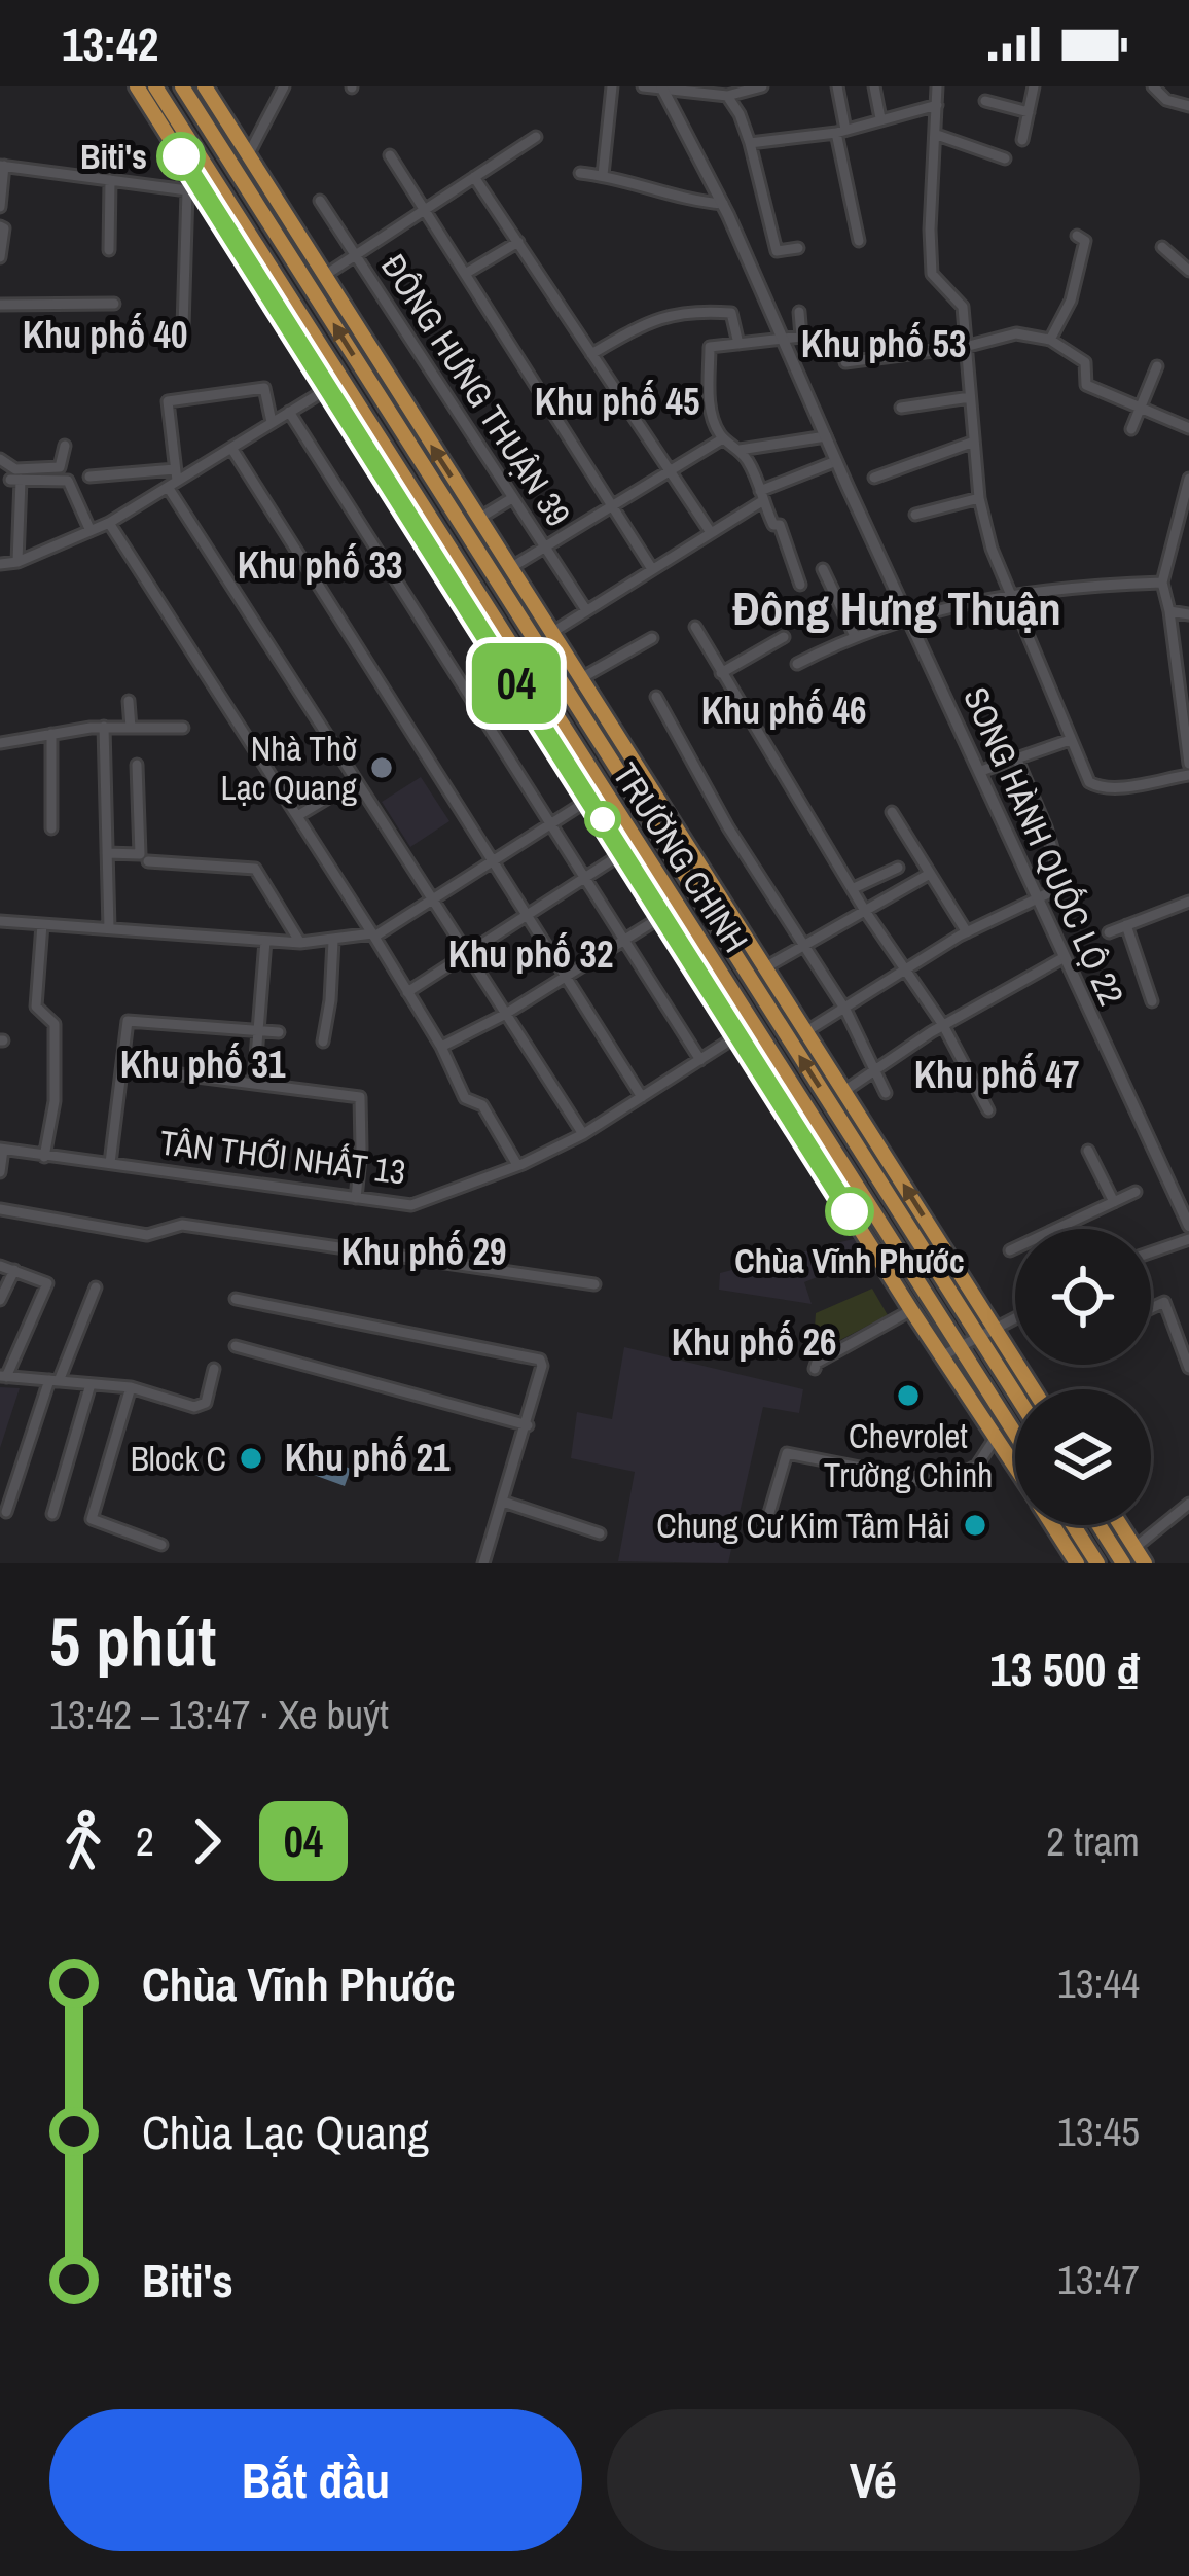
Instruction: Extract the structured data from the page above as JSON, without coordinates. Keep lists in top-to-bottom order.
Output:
{
  "streets": {
    "main road": ["TRƯỜNG CHINH"],
    "street": ["ĐÔNG HƯNG THUẬN 39", "SONG HÀNH QUỐC LỘ 22", "TÂN THỚI NHẤT 13"]
  },
  "crossings": [
    ["TRƯỜNG CHINH", "TÂN THỚI NHẤT 13"]
  ],
  "districts": [
    "Khu phố 40",
    "Khu phố 53",
    "Khu phố 45",
    "Khu phố 33",
    "Đông Hưng Thuận",
    "Khu phố 46",
    "Khu phố 32",
    "Khu phố 31",
    "Khu phố 47",
    "Khu phố 29",
    "Khu phố 26",
    "Khu phố 21"
  ],
  "places": [
    "Biti's",
    "Nhà Thờ Lạc Quang",
    "Chùa Vĩnh Phước",
    "Chevrolet Trường Chinh",
    "Block C",
    "Chung Cư Kim Tâm Hải"
  ],
  "lines": ["bus line 04"],
  "page": {
    "status": "13:42",
    "on_map": "04",
    "heading": ["5 phút", "13:42 – 13:47 · Xe buýt", "13 500 ₫"],
    "legs": ["2", "04", "2 trạm"],
    "list": [
      {
        "name": "Chùa Vĩnh Phước",
        "value": "13:44"
      },
      {
        "name": "Chùa Lạc Quang",
        "value": "13:45"
      },
      {
        "name": "Biti's",
        "value": "13:47"
      }
    ],
    "buttons": ["Bắt đầu", "Vé"]
  }
}
